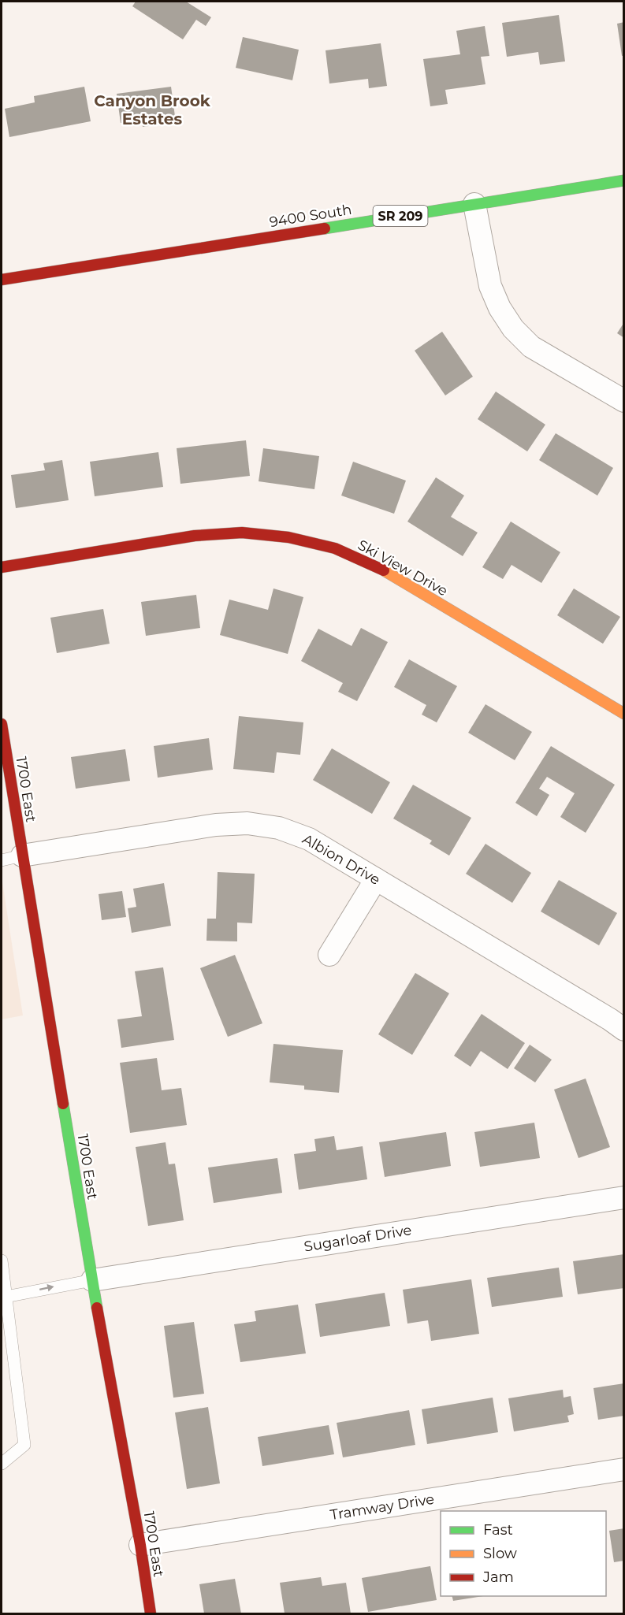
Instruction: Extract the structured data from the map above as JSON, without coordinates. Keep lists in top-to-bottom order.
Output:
{
  "streets": {
    "street": [
      "9400 South",
      "SR 209",
      "Ski View Drive",
      "1700 East",
      "Albion Drive",
      "Sugarloaf Drive",
      "Tramway Drive"
    ]
  },
  "crossings": [
    ["1700 East", "Albion Drive"],
    ["1700 East", "Sugarloaf Drive"],
    ["1700 East", "Tramway Drive"]
  ],
  "districts": ["Canyon Brook Estates"],
  "legend": ["Fast", "Slow", "Jam"]
}
